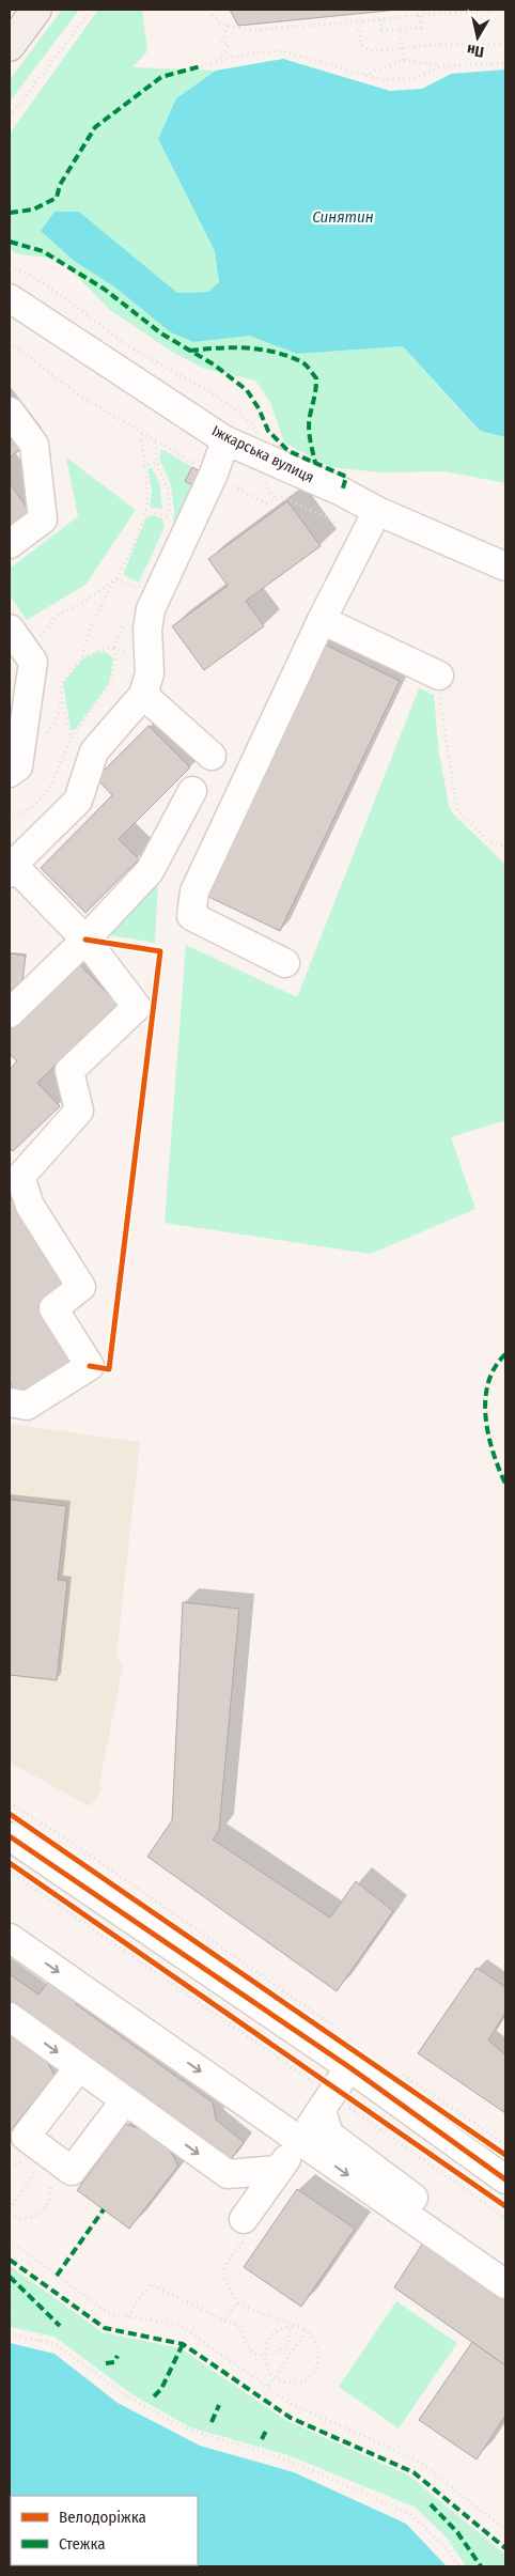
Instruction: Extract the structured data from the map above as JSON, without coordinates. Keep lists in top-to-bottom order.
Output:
{
  "streets": {
    "street": ["Іжкарська вулиця"]
  },
  "water": ["Синятин"],
  "legend": ["Велодоріжка", "Стежка"],
  "north": "bottom"
}
